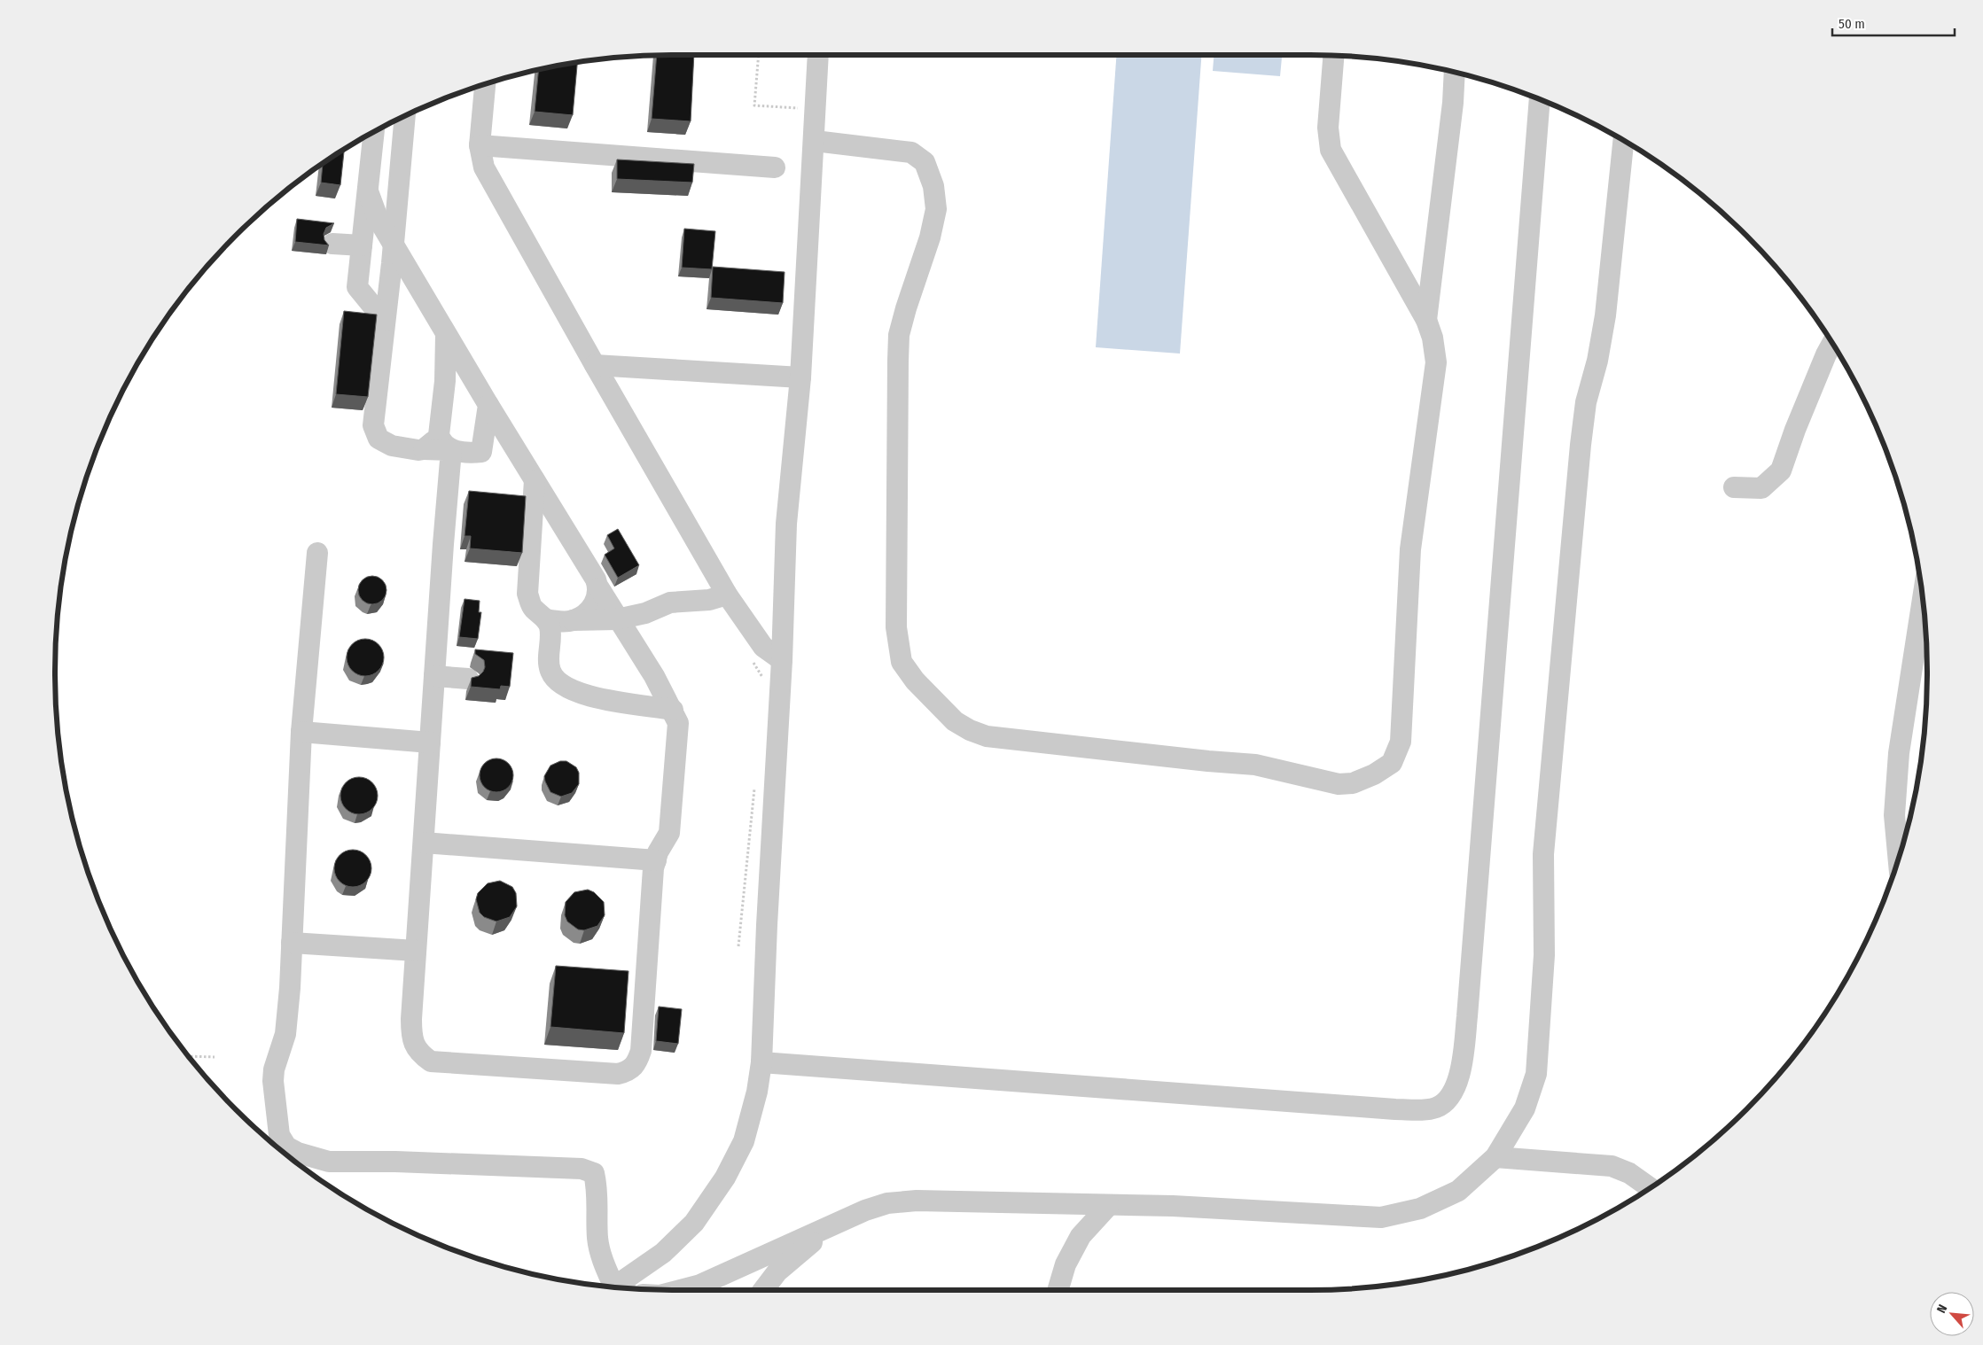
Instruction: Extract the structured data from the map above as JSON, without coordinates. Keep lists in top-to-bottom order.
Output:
{
  "scale_bar": "50 m",
  "north": "top left"
}
